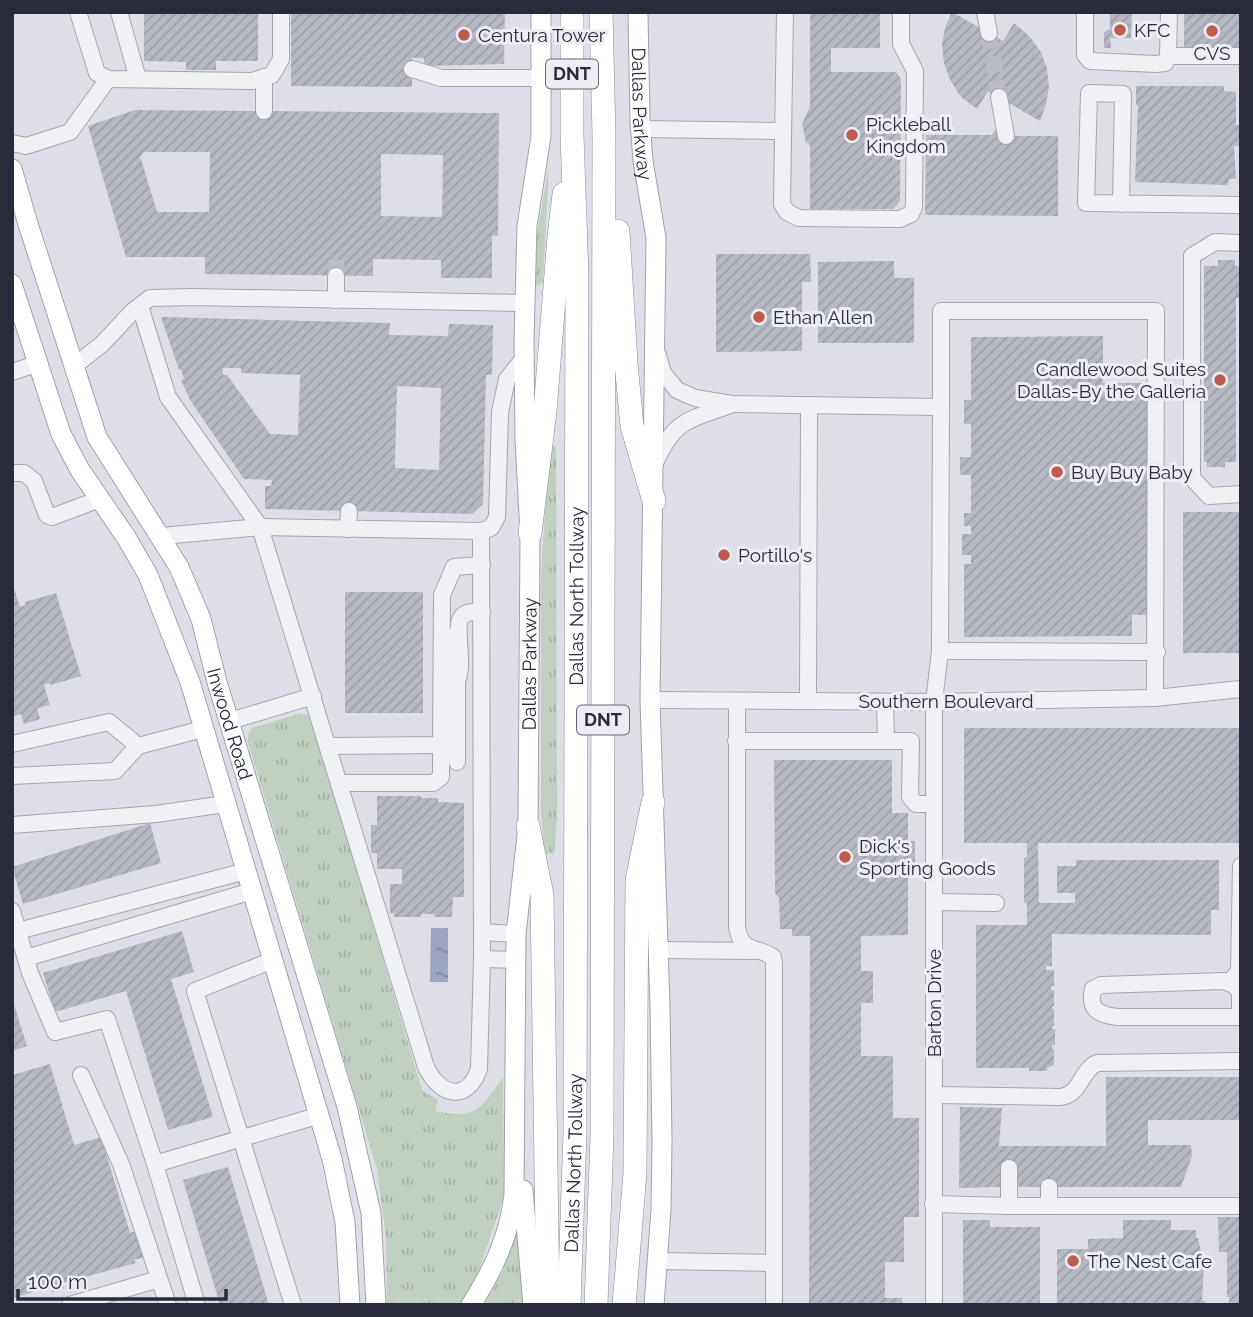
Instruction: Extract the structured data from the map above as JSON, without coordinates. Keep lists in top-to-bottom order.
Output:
{
  "streets": {
    "highway": ["DNT", "Dallas North Tollway"],
    "main road": ["Dallas Parkway", "Inwood Road"],
    "street": ["Southern Boulevard", "Barton Drive"]
  },
  "crossings": [
    ["Dallas Parkway", "Southern Boulevard"],
    ["Southern Boulevard", "Barton Drive"]
  ],
  "places": [
    "KFC",
    "CVS",
    "Centura Tower",
    "Pickleball Kingdom",
    "Ethan Allen",
    "Candlewood Suites Dallas-By the Galleria",
    "Buy Buy Baby",
    "Portillo's",
    "Dick's Sporting Goods",
    "The Nest Cafe"
  ],
  "scale_bar": "100 m"
}
